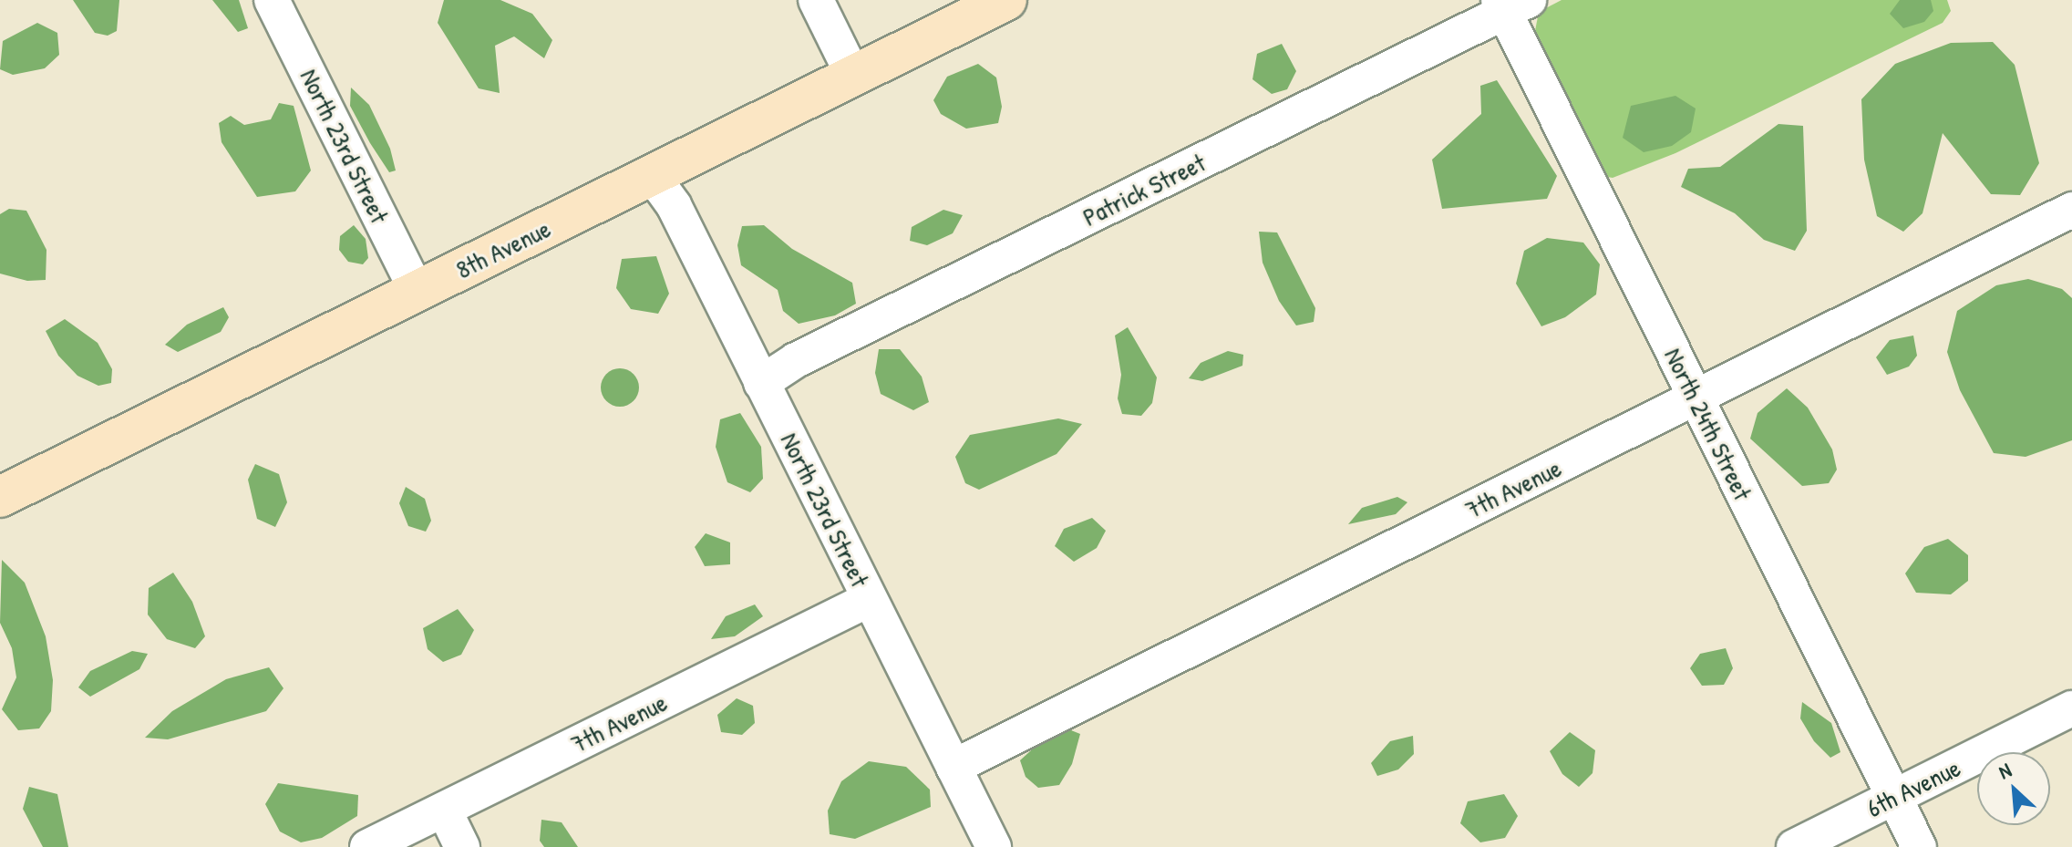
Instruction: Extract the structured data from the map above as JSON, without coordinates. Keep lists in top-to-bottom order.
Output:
{
  "streets": {
    "street": [
      "North 23rd Street",
      "Patrick Street",
      "8th Avenue",
      "North 24th Street",
      "7th Avenue",
      "6th Avenue"
    ]
  },
  "crossings": [
    ["North 23rd Street", "Patrick Street"],
    ["North 23rd Street", "8th Avenue"],
    ["North 23rd Street", "7th Avenue"],
    ["Patrick Street", "North 24th Street"],
    ["North 24th Street", "7th Avenue"],
    ["North 24th Street", "6th Avenue"]
  ],
  "north": "top left"
}
